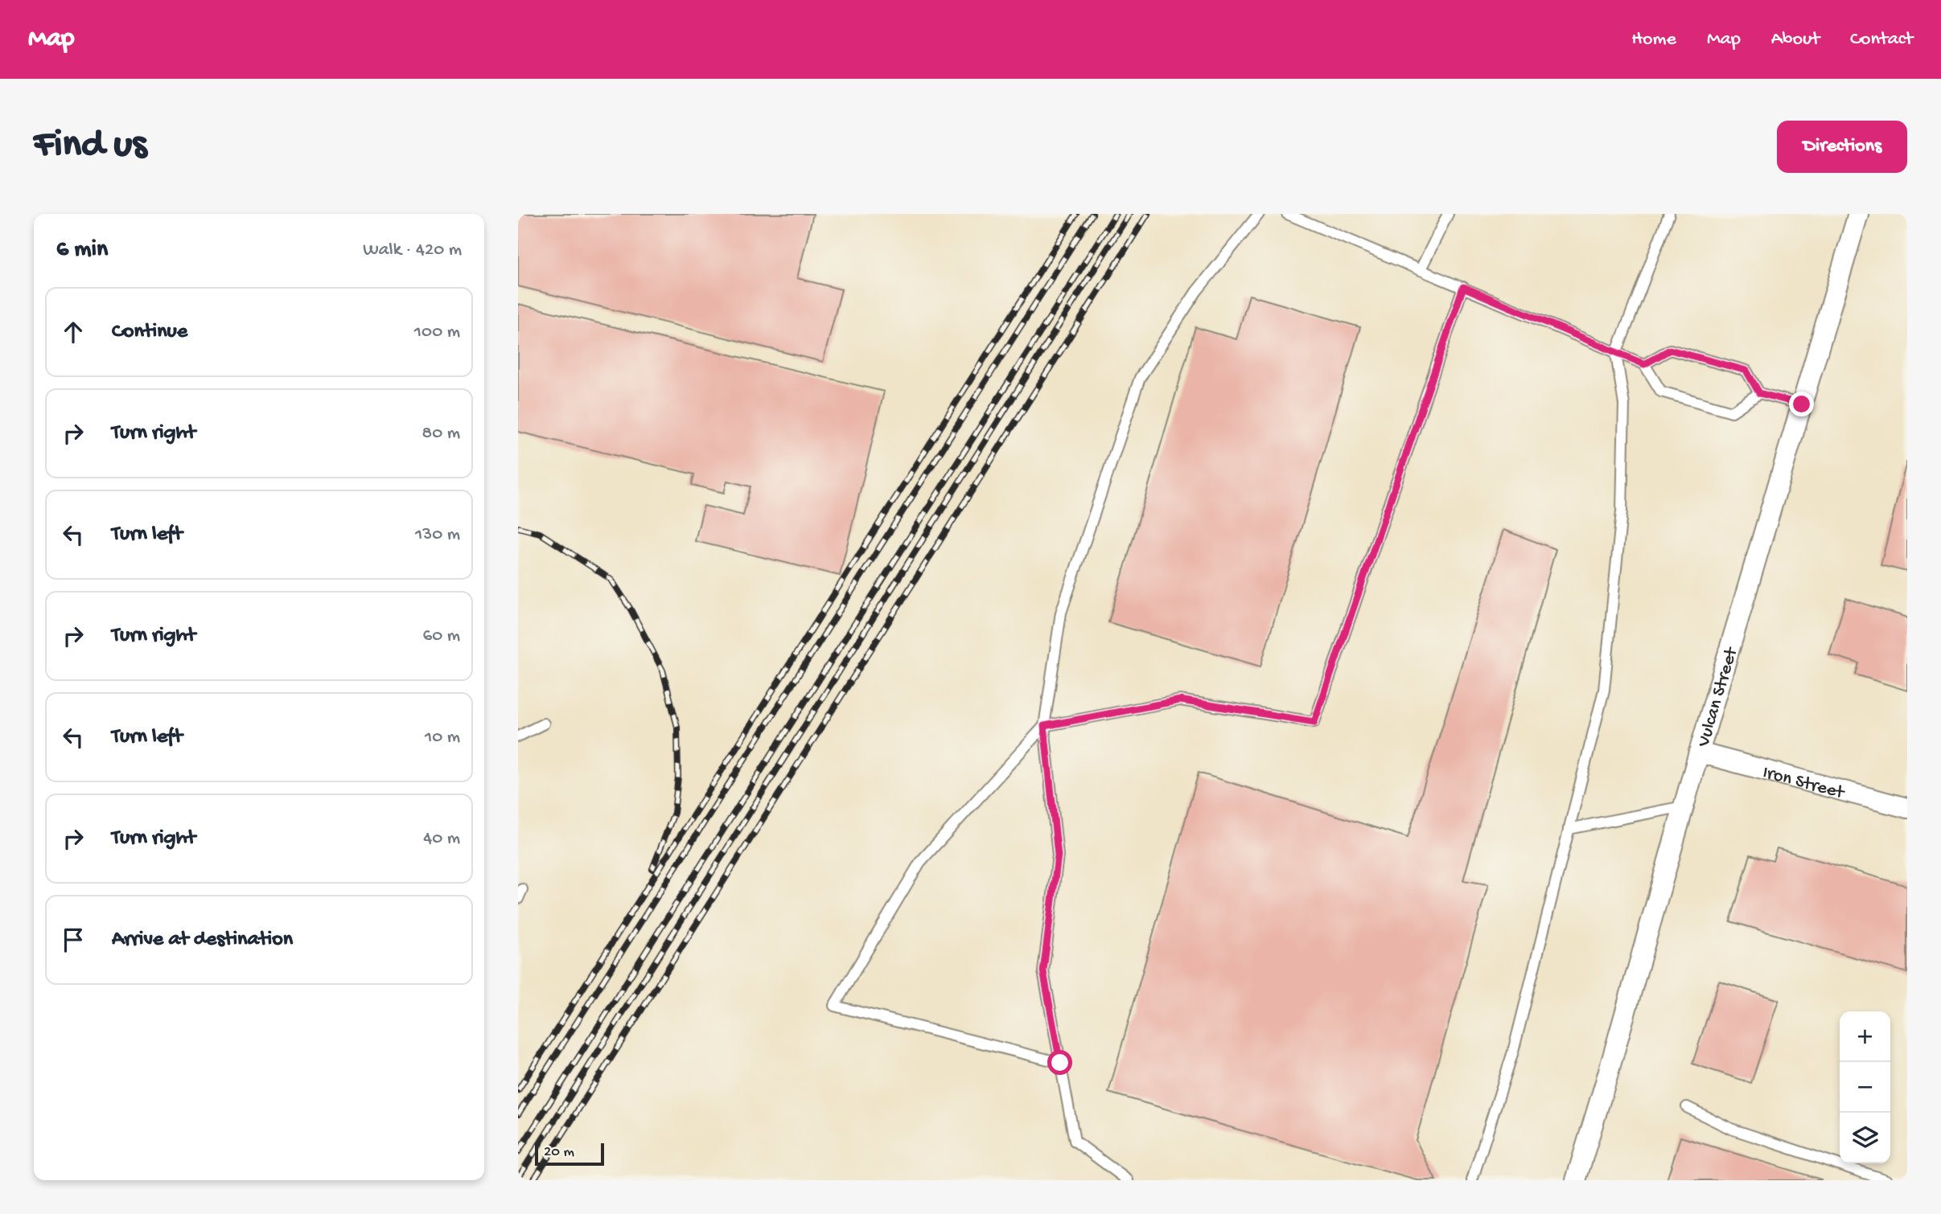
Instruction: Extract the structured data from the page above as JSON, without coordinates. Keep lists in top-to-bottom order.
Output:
{
  "streets": {
    "street": ["Vulcan Street", "Iron Street"]
  },
  "crossings": [
    ["Vulcan Street", "Iron Street"]
  ],
  "scale_bar": "20 m",
  "page": {
    "header": "Map",
    "nav": [
      "Home",
      "Map",
      "About",
      "Contact"
    ],
    "buttons": "Directions",
    "title": "Find us",
    "heading": ["6 min", "Walk · 420 m"],
    "list": [
      ["Continue", "100 m"],
      ["Turn right", "80 m"],
      ["Turn left", "130 m"],
      ["Turn right", "60 m"],
      ["Turn left", "10 m"],
      ["Turn right", "40 m"],
      "Arrive at destination"
    ],
    "map_buttons": ["+", "−"],
    "scale": "20 m"
  }
}
